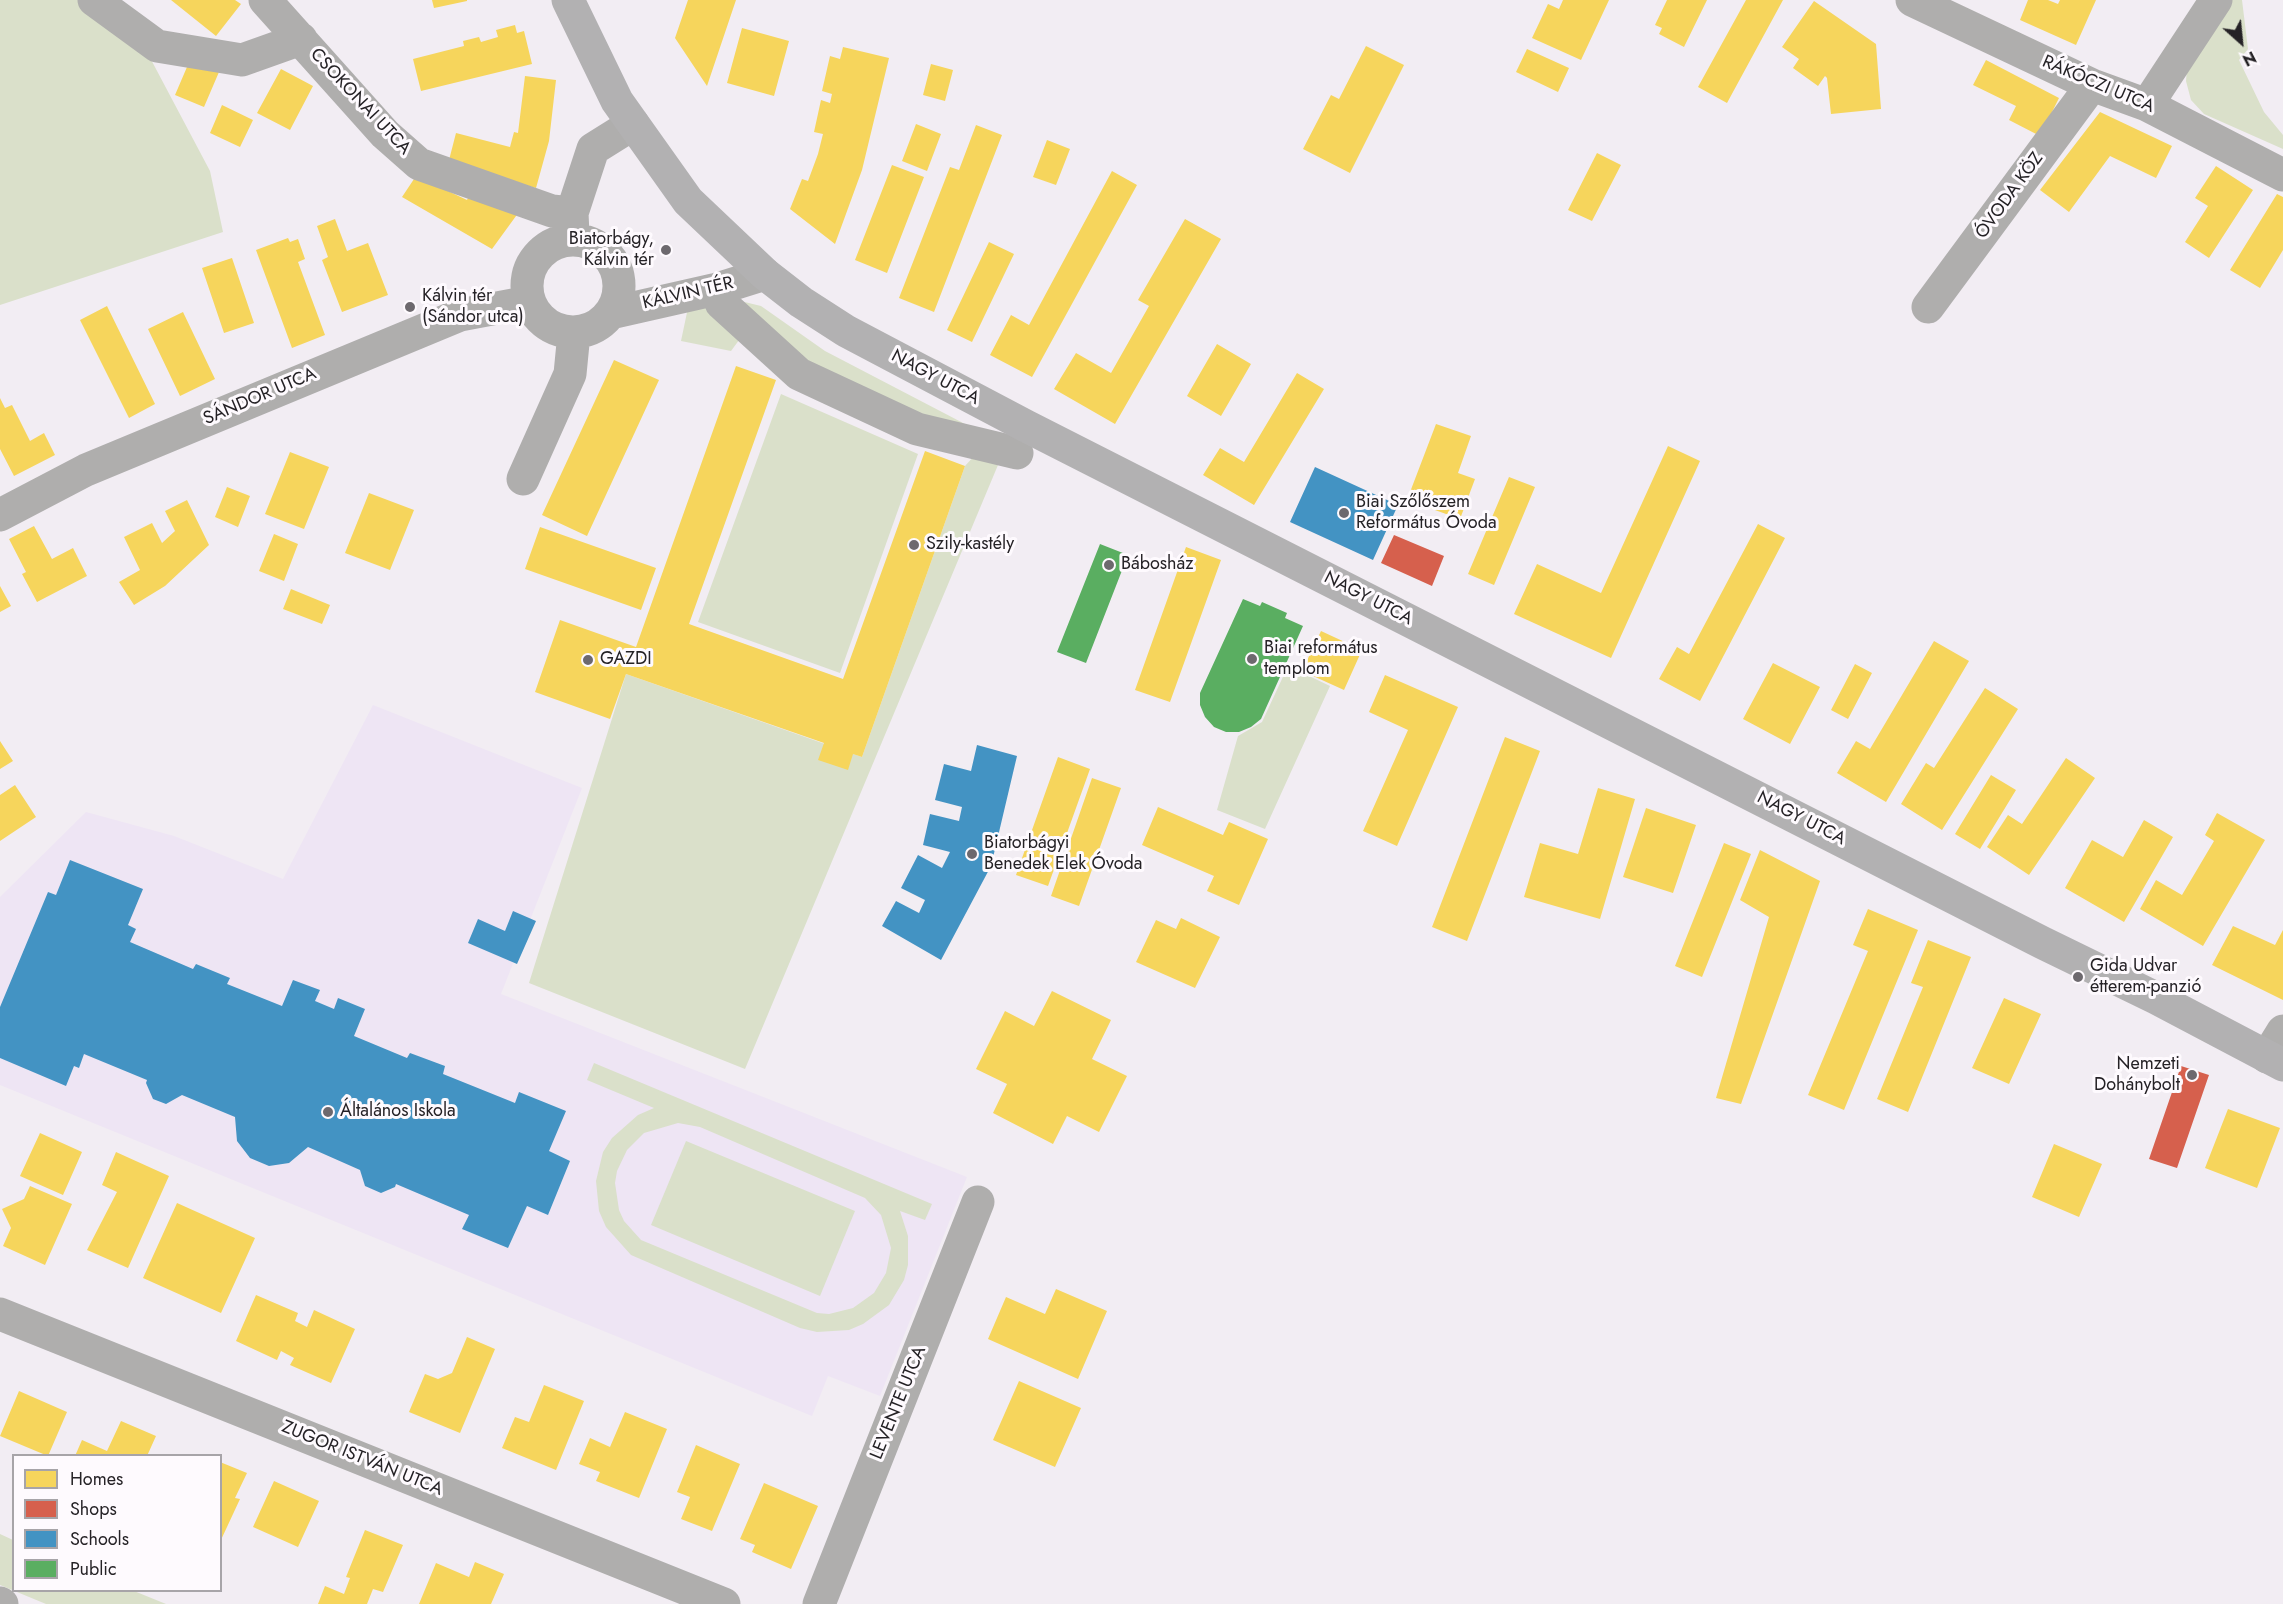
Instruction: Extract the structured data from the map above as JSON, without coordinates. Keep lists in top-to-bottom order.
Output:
{
  "streets": {
    "main road": ["NAGY UTCA"],
    "street": [
      "RÁKÓCZI UTCA",
      "CSOKONAI UTCA",
      "ÓVODA KÖZ",
      "KÁLVIN TÉR",
      "SÁNDOR UTCA",
      "LEVENTE UTCA",
      "ZUGOR ISTVÁN UTCA"
    ]
  },
  "crossings": [
    ["RÁKÓCZI UTCA", "ÓVODA KÖZ"],
    ["CSOKONAI UTCA", "KÁLVIN TÉR"],
    ["CSOKONAI UTCA", "SÁNDOR UTCA"],
    ["KÁLVIN TÉR", "NAGY UTCA"],
    ["KÁLVIN TÉR", "SÁNDOR UTCA"]
  ],
  "places": [
    "Biatorbágy, Kálvin tér",
    "Kálvin tér (Sándor utca)",
    "Biai Szőlőszem Református Óvoda",
    "Szily-kastély",
    "Bábosház",
    "Biai református templom",
    "GAZDI",
    "Biatorbágyi Benedek Elek Óvoda",
    "Gida Udvar étterem-panzió",
    "Nemzeti Dohánybolt",
    "Általános Iskola"
  ],
  "legend": [
    "Homes",
    "Shops",
    "Schools",
    "Public"
  ],
  "north": "bottom right"
}
